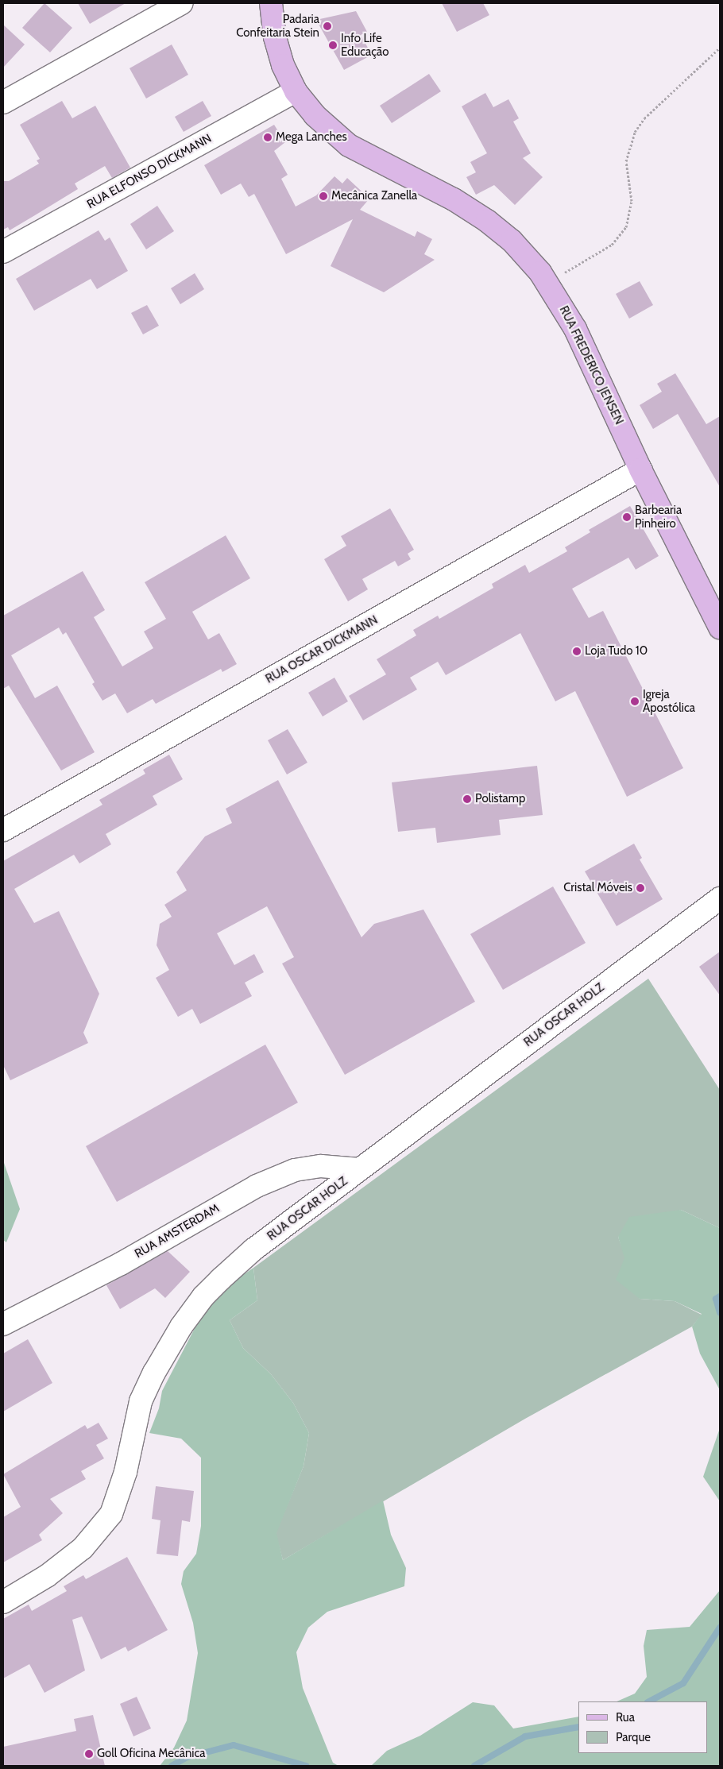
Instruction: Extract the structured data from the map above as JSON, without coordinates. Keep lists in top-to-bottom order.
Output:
{
  "streets": {
    "main road": ["RUA FREDERICO JENSEN"],
    "street": [
      "RUA ELFONSO DICKMANN",
      "RUA OSCAR DICKMANN",
      "RUA OSCAR HOLZ",
      "RUA AMSTERDAM"
    ]
  },
  "crossings": [
    ["RUA ELFONSO DICKMANN", "RUA FREDERICO JENSEN"],
    ["RUA FREDERICO JENSEN", "RUA OSCAR DICKMANN"],
    ["RUA OSCAR HOLZ", "RUA AMSTERDAM"]
  ],
  "places": [
    "Padaria Confeitaria Stein",
    "Info Life Educação",
    "Mega Lanches",
    "Mecânica Zanella",
    "Barbearia Pinheiro",
    "Loja Tudo 10",
    "Igreja Apostólica",
    "Polistamp",
    "Cristal Móveis",
    "Goll Oficina Mecânica"
  ],
  "legend": ["Rua", "Parque"]
}
